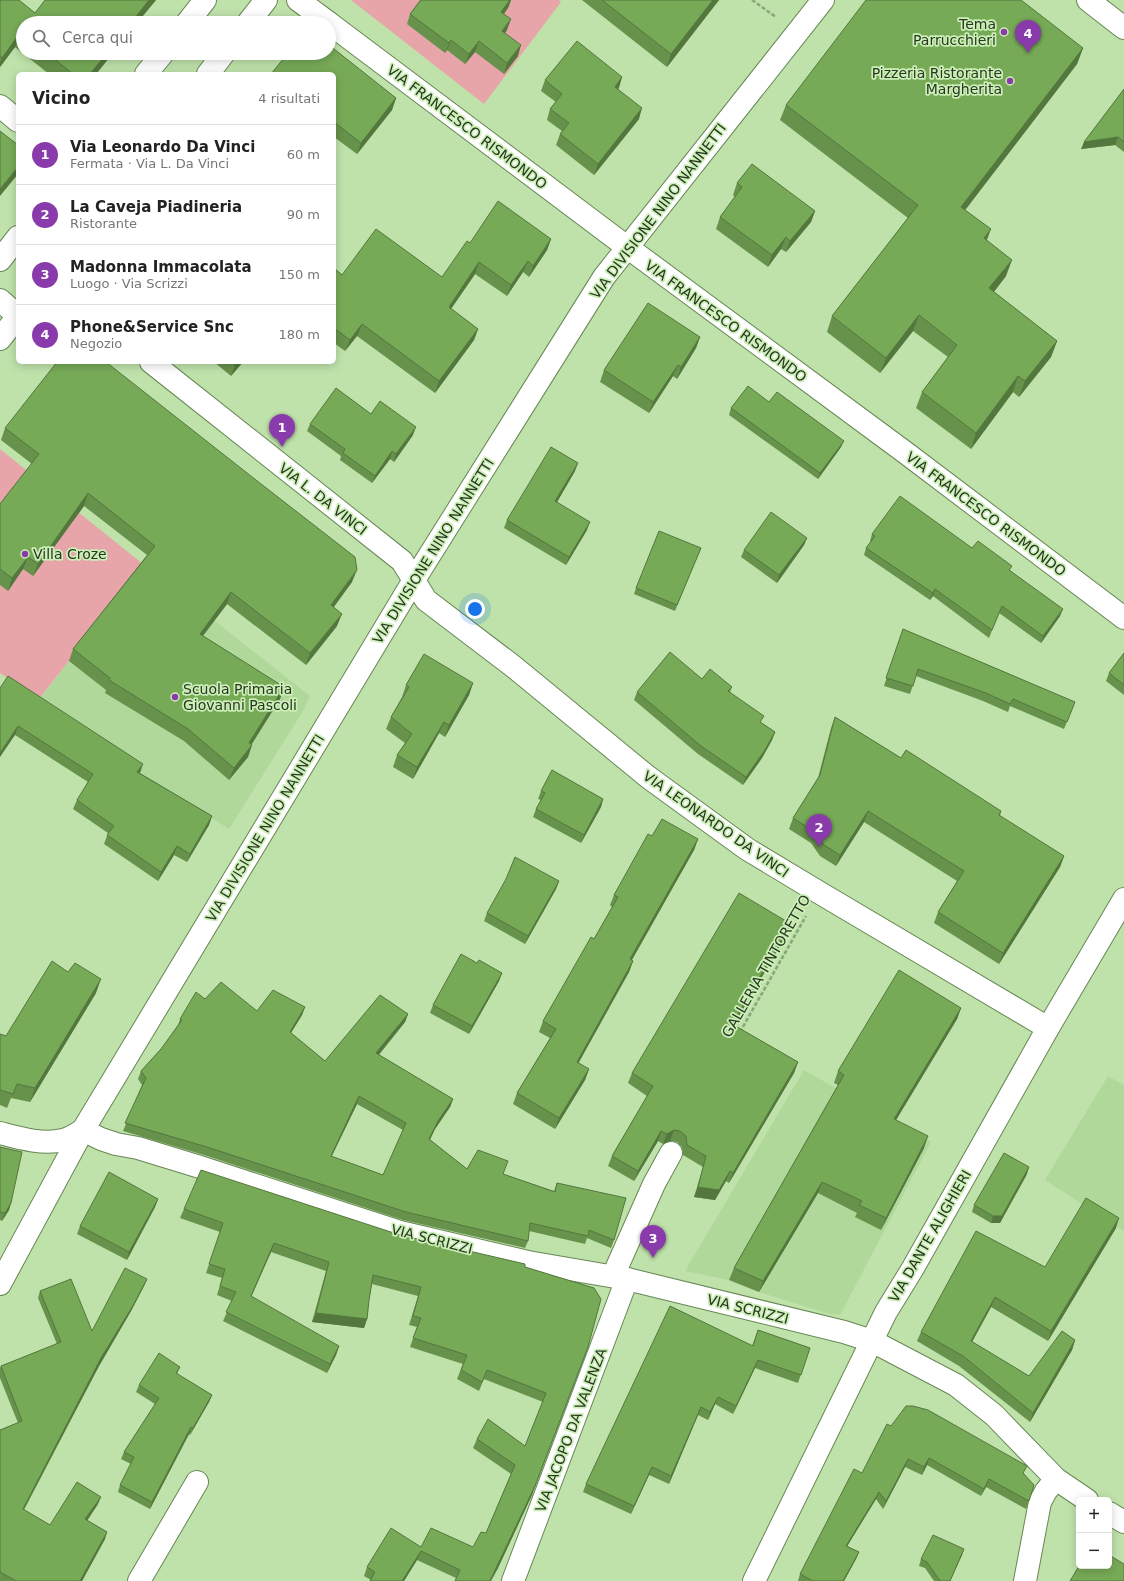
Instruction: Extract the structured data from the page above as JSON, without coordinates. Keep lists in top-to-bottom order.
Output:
{
  "streets": {
    "street": [
      "VIA FRANCESCO RISMONDO",
      "VIA DIVISIONE NINO NANNETTI",
      "VIA L. DA VINCI",
      "VIA LEONARDO DA VINCI",
      "VIA DANTE ALIGHIERI",
      "VIA SCRIZZI",
      "VIA JACOPO DA VALENZA"
    ],
    "path": ["GALLERIA TINTORETTO"]
  },
  "crossings": [
    ["VIA FRANCESCO RISMONDO", "VIA DIVISIONE NINO NANNETTI"],
    ["VIA DIVISIONE NINO NANNETTI", "VIA L. DA VINCI"],
    ["VIA DIVISIONE NINO NANNETTI", "VIA LEONARDO DA VINCI"],
    ["VIA DIVISIONE NINO NANNETTI", "VIA SCRIZZI"],
    ["VIA L. DA VINCI", "VIA LEONARDO DA VINCI"],
    ["VIA LEONARDO DA VINCI", "GALLERIA TINTORETTO"],
    ["VIA LEONARDO DA VINCI", "VIA DANTE ALIGHIERI"],
    ["VIA DANTE ALIGHIERI", "VIA SCRIZZI"],
    ["VIA SCRIZZI", "VIA JACOPO DA VALENZA"]
  ],
  "places": [
    "Tema Parrucchieri",
    "Pizzeria Ristorante Margherita",
    "Villa Croze",
    "Scuola Primaria Giovanni Pascoli"
  ],
  "page": {
    "search": "Cerca qui",
    "pins": [
      "4",
      "1",
      "2",
      "3"
    ],
    "heading": ["Vicino", "4 risultati"],
    "list": [
      {
        "mark": "1",
        "name": "Via Leonardo Da Vinci",
        "note": "Fermata · Via L. Da Vinci",
        "value": "60 m"
      },
      {
        "mark": "2",
        "name": "La Caveja Piadineria",
        "note": "Ristorante",
        "value": "90 m"
      },
      {
        "mark": "3",
        "name": "Madonna Immacolata",
        "note": "Luogo · Via Scrizzi",
        "value": "150 m"
      },
      {
        "mark": "4",
        "name": "Phone&Service Snc",
        "note": "Negozio",
        "value": "180 m"
      }
    ],
    "map_buttons": ["+", "−"]
  }
}
